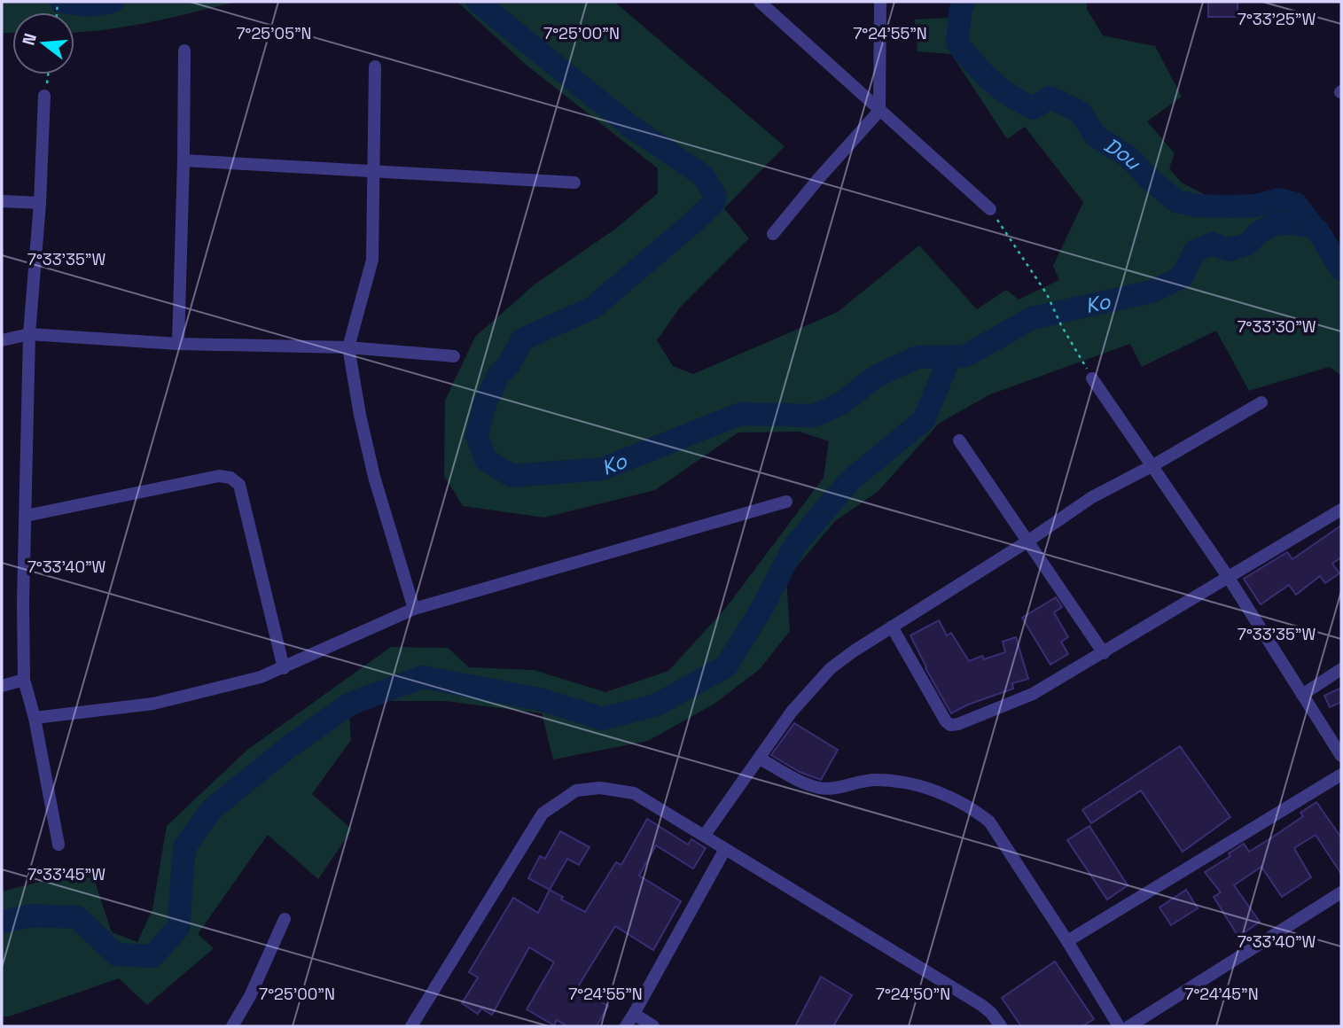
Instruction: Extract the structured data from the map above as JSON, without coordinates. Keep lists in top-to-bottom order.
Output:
{
  "water": ["Dou", "Ko"],
  "north": "left",
  "coordinates": [
    "7°33'25\"W",
    "7°25'05\"N",
    "7°25'00\"N",
    "7°24'55\"N",
    "7°33'35\"W",
    "7°33'30\"W",
    "7°33'40\"W",
    "7°33'45\"W",
    "7°24'50\"N",
    "7°24'45\"N"
  ]
}
